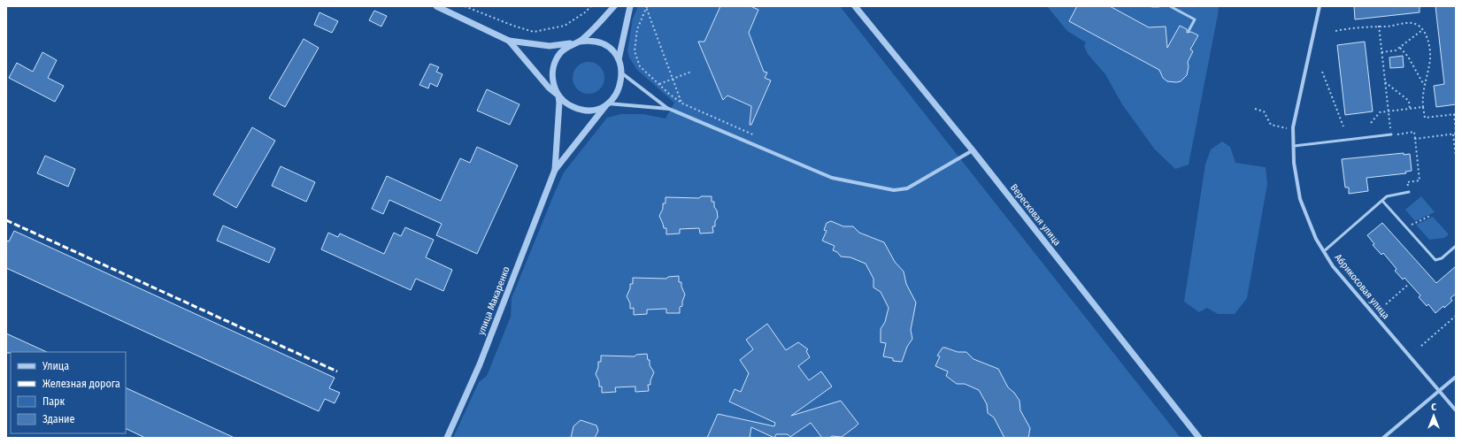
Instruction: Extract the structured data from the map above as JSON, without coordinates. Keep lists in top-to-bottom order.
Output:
{
  "streets": {
    "street": ["Вересковая улица", "Абрикосовая улица", "улица Макаренко"]
  },
  "legend": [
    "Улица",
    "Железная дорога",
    "Парк",
    "Здание"
  ],
  "north": "top"
}
